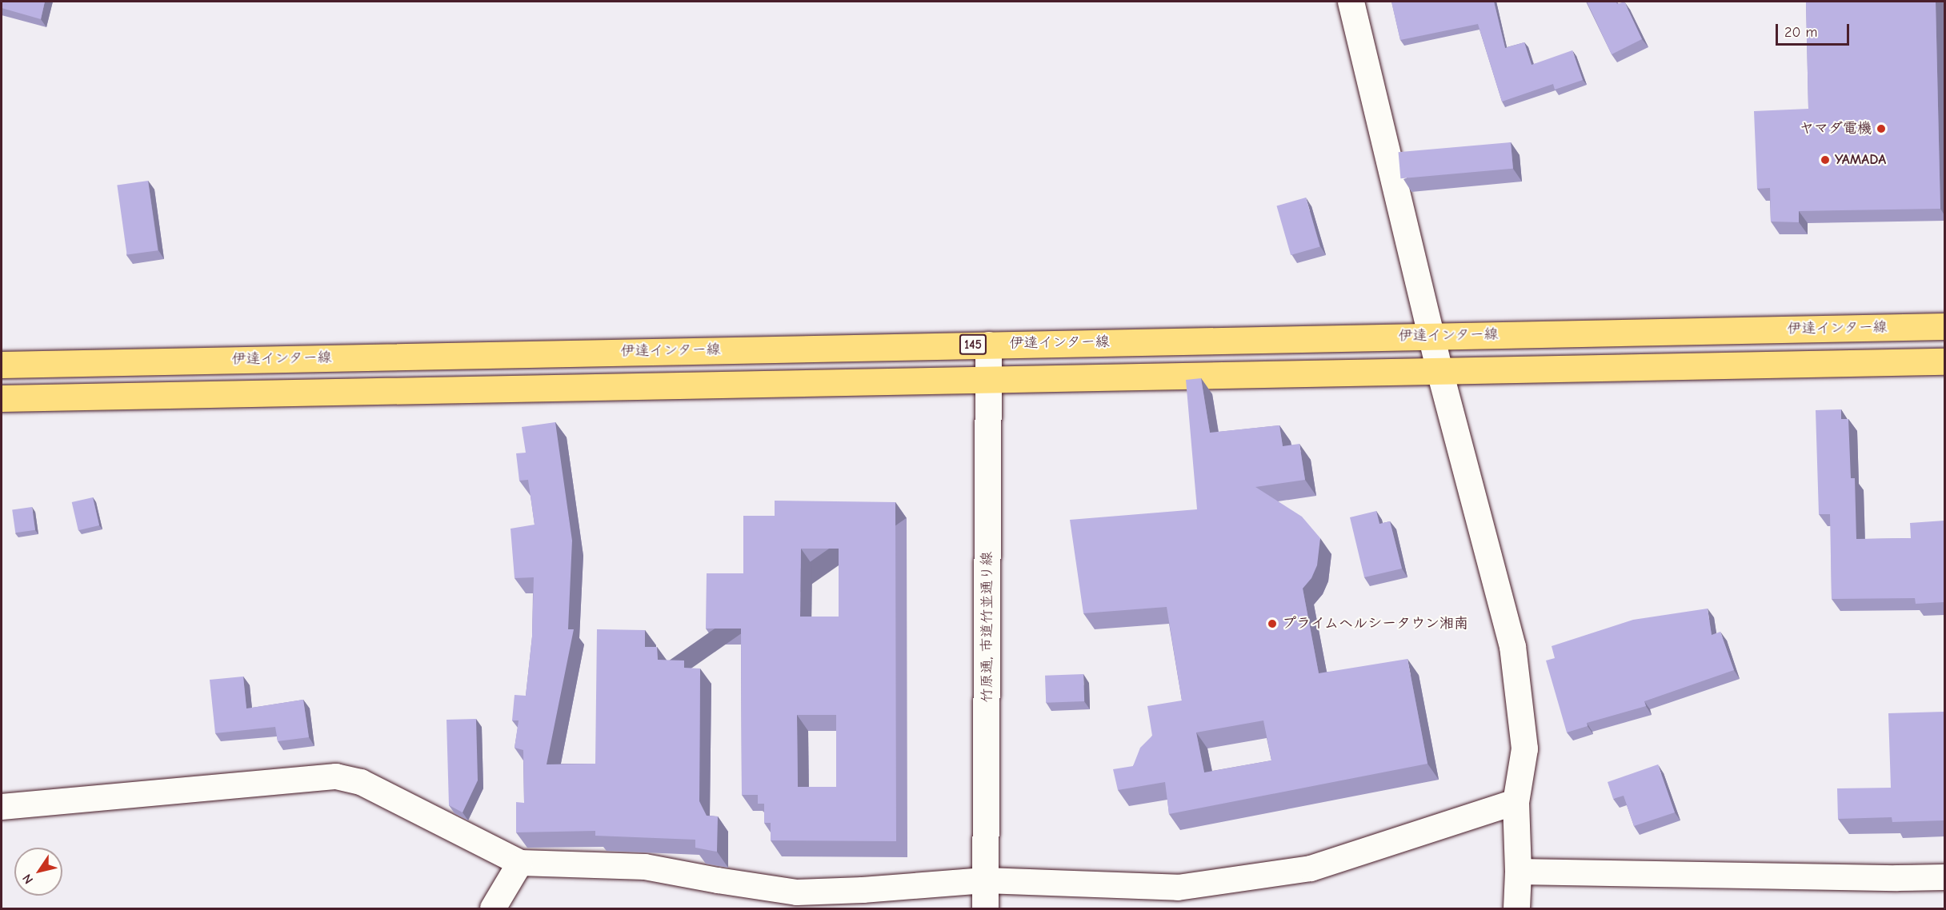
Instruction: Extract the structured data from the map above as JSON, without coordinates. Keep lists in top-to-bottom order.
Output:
{
  "streets": {
    "main road": ["伊達インター線", "145"],
    "street": ["竹原通, 市道竹並通り線"]
  },
  "crossings": [
    ["伊達インター線", "竹原通, 市道竹並通り線"]
  ],
  "places": ["ヤマダ電機", "YAMADA", "プライムヘルシータウン湘南"],
  "scale_bar": "20 m",
  "north": "bottom left"
}
